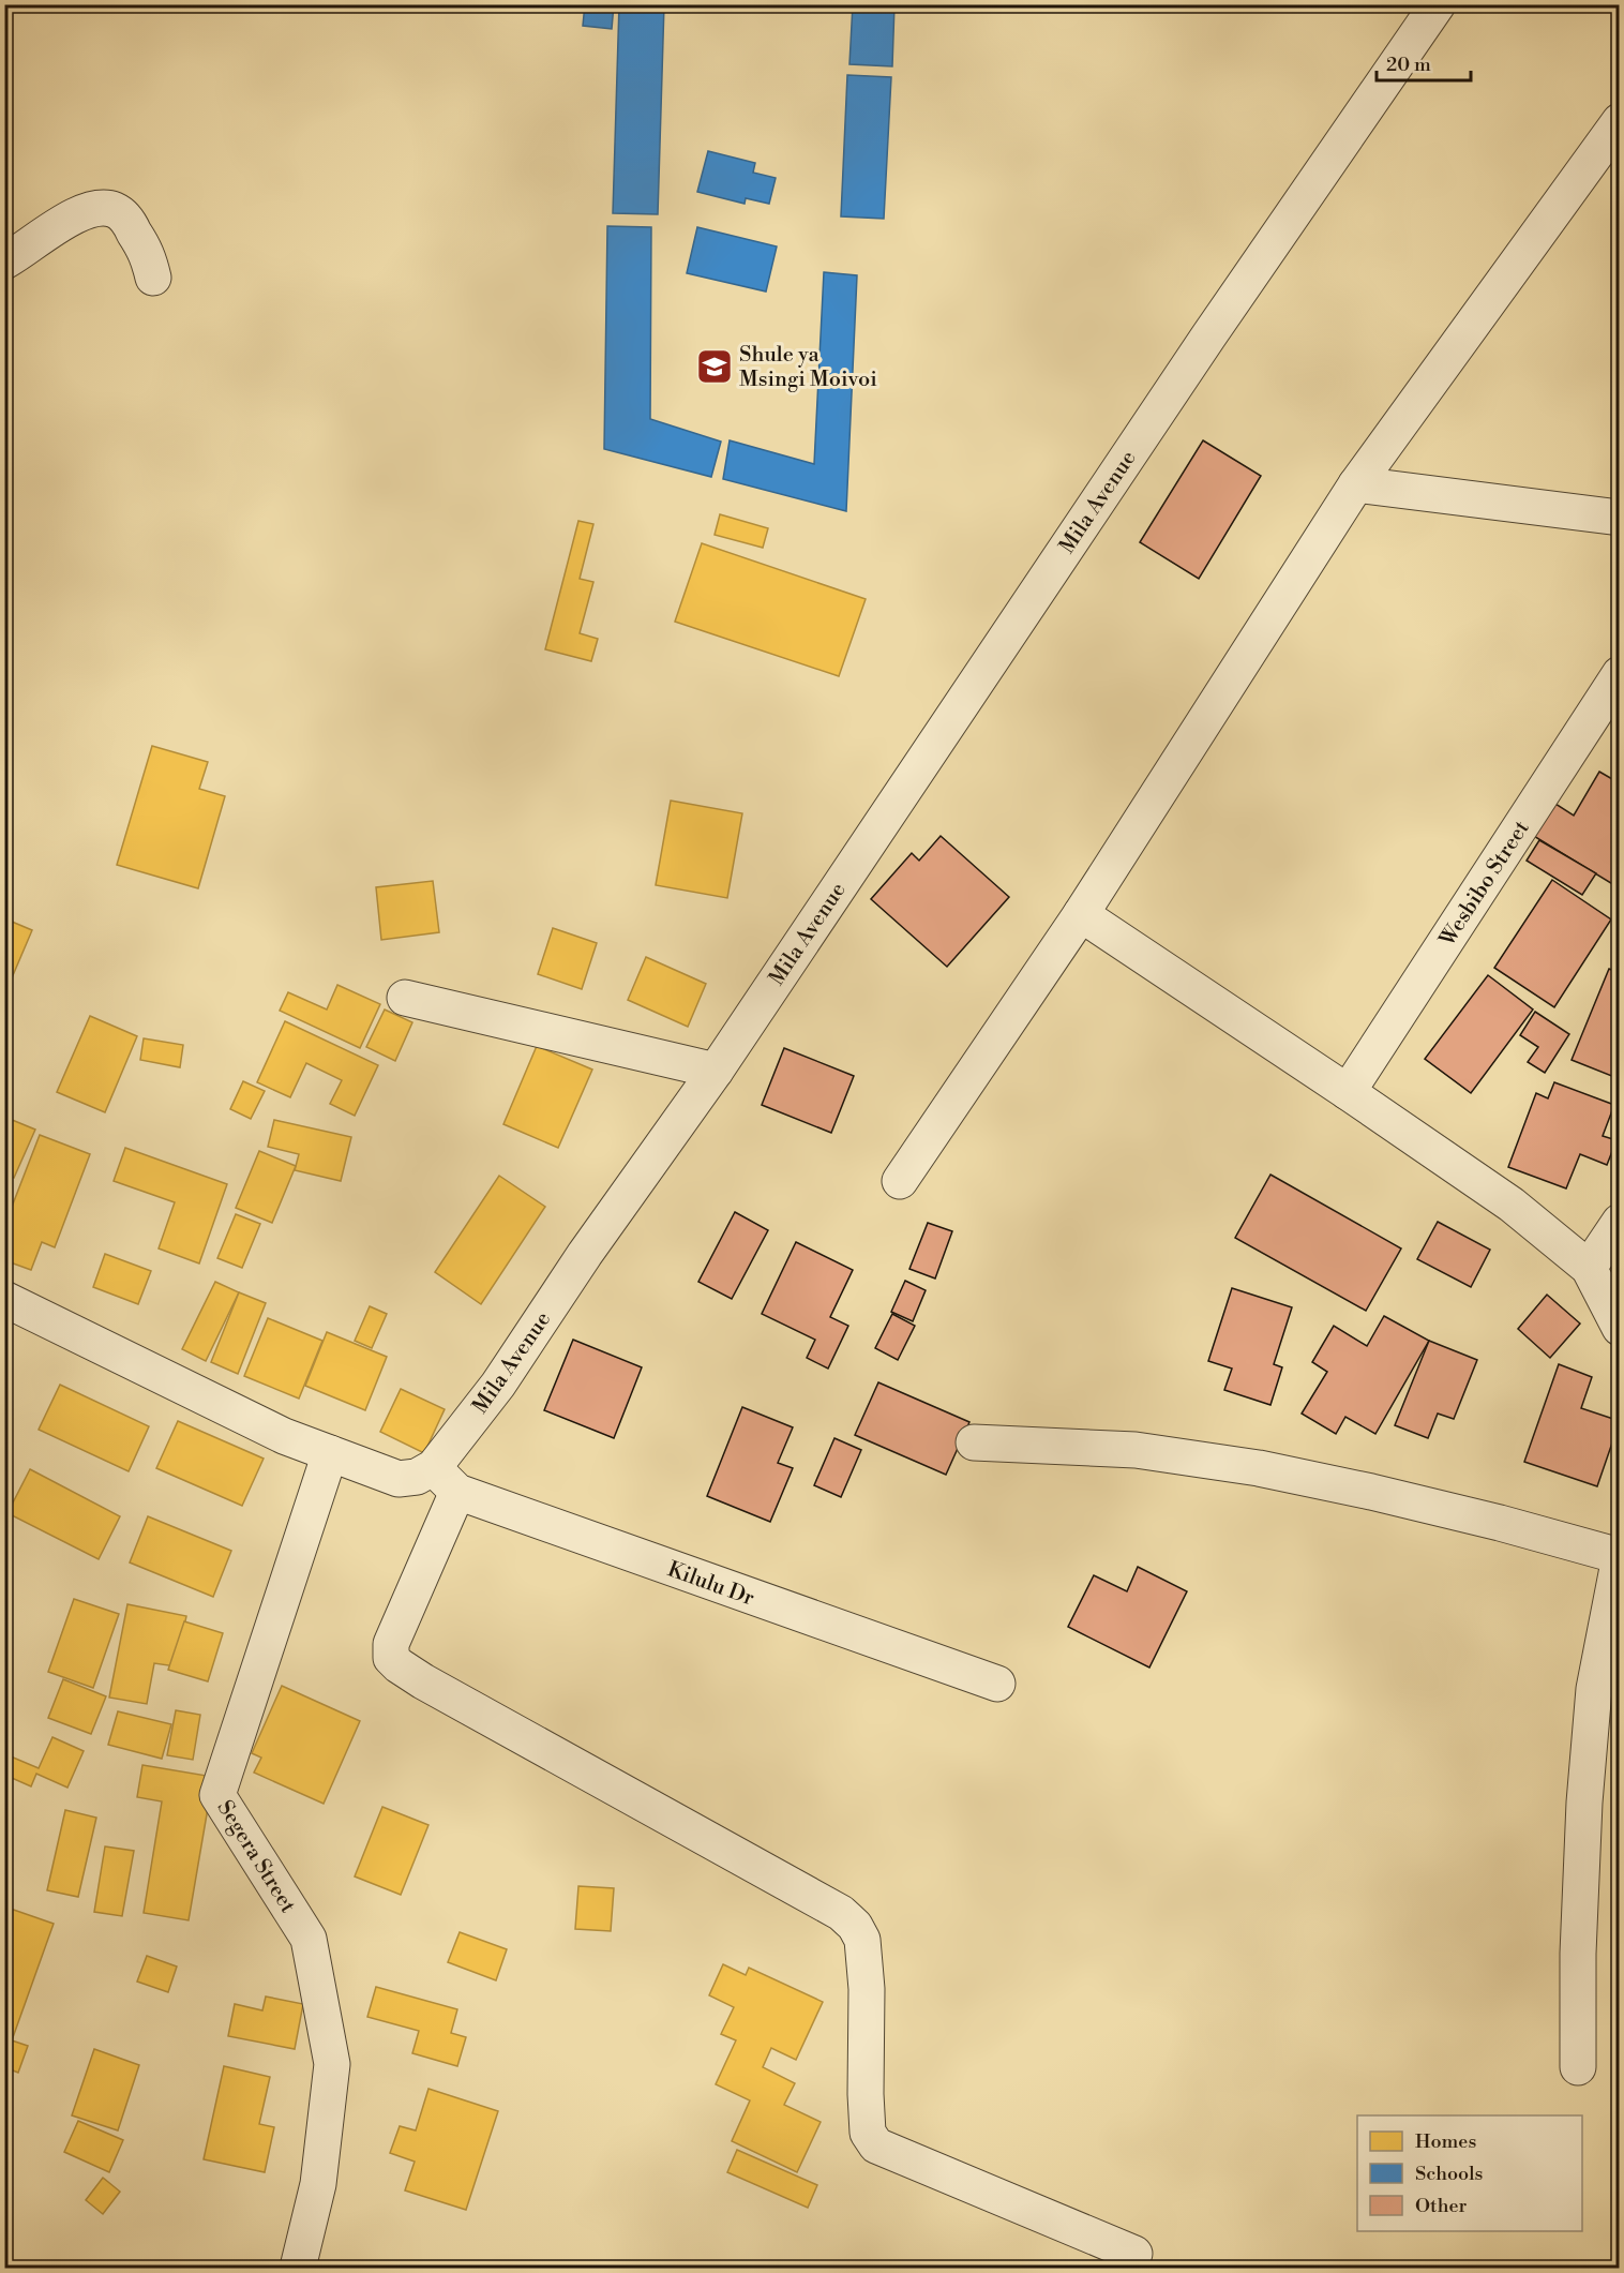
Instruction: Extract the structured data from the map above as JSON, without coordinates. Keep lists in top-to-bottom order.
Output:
{
  "streets": {
    "street": [
      "Mila Avenue",
      "Wesbibo Street",
      "Kilulu Dr",
      "Segera Street"
    ]
  },
  "crossings": [
    ["Mila Avenue", "Kilulu Dr"]
  ],
  "places": {
    "school or university": ["Shule ya Msingi Moivoi"]
  },
  "legend": ["Homes", "Schools", "Other"],
  "scale_bar": "20 m"
}
